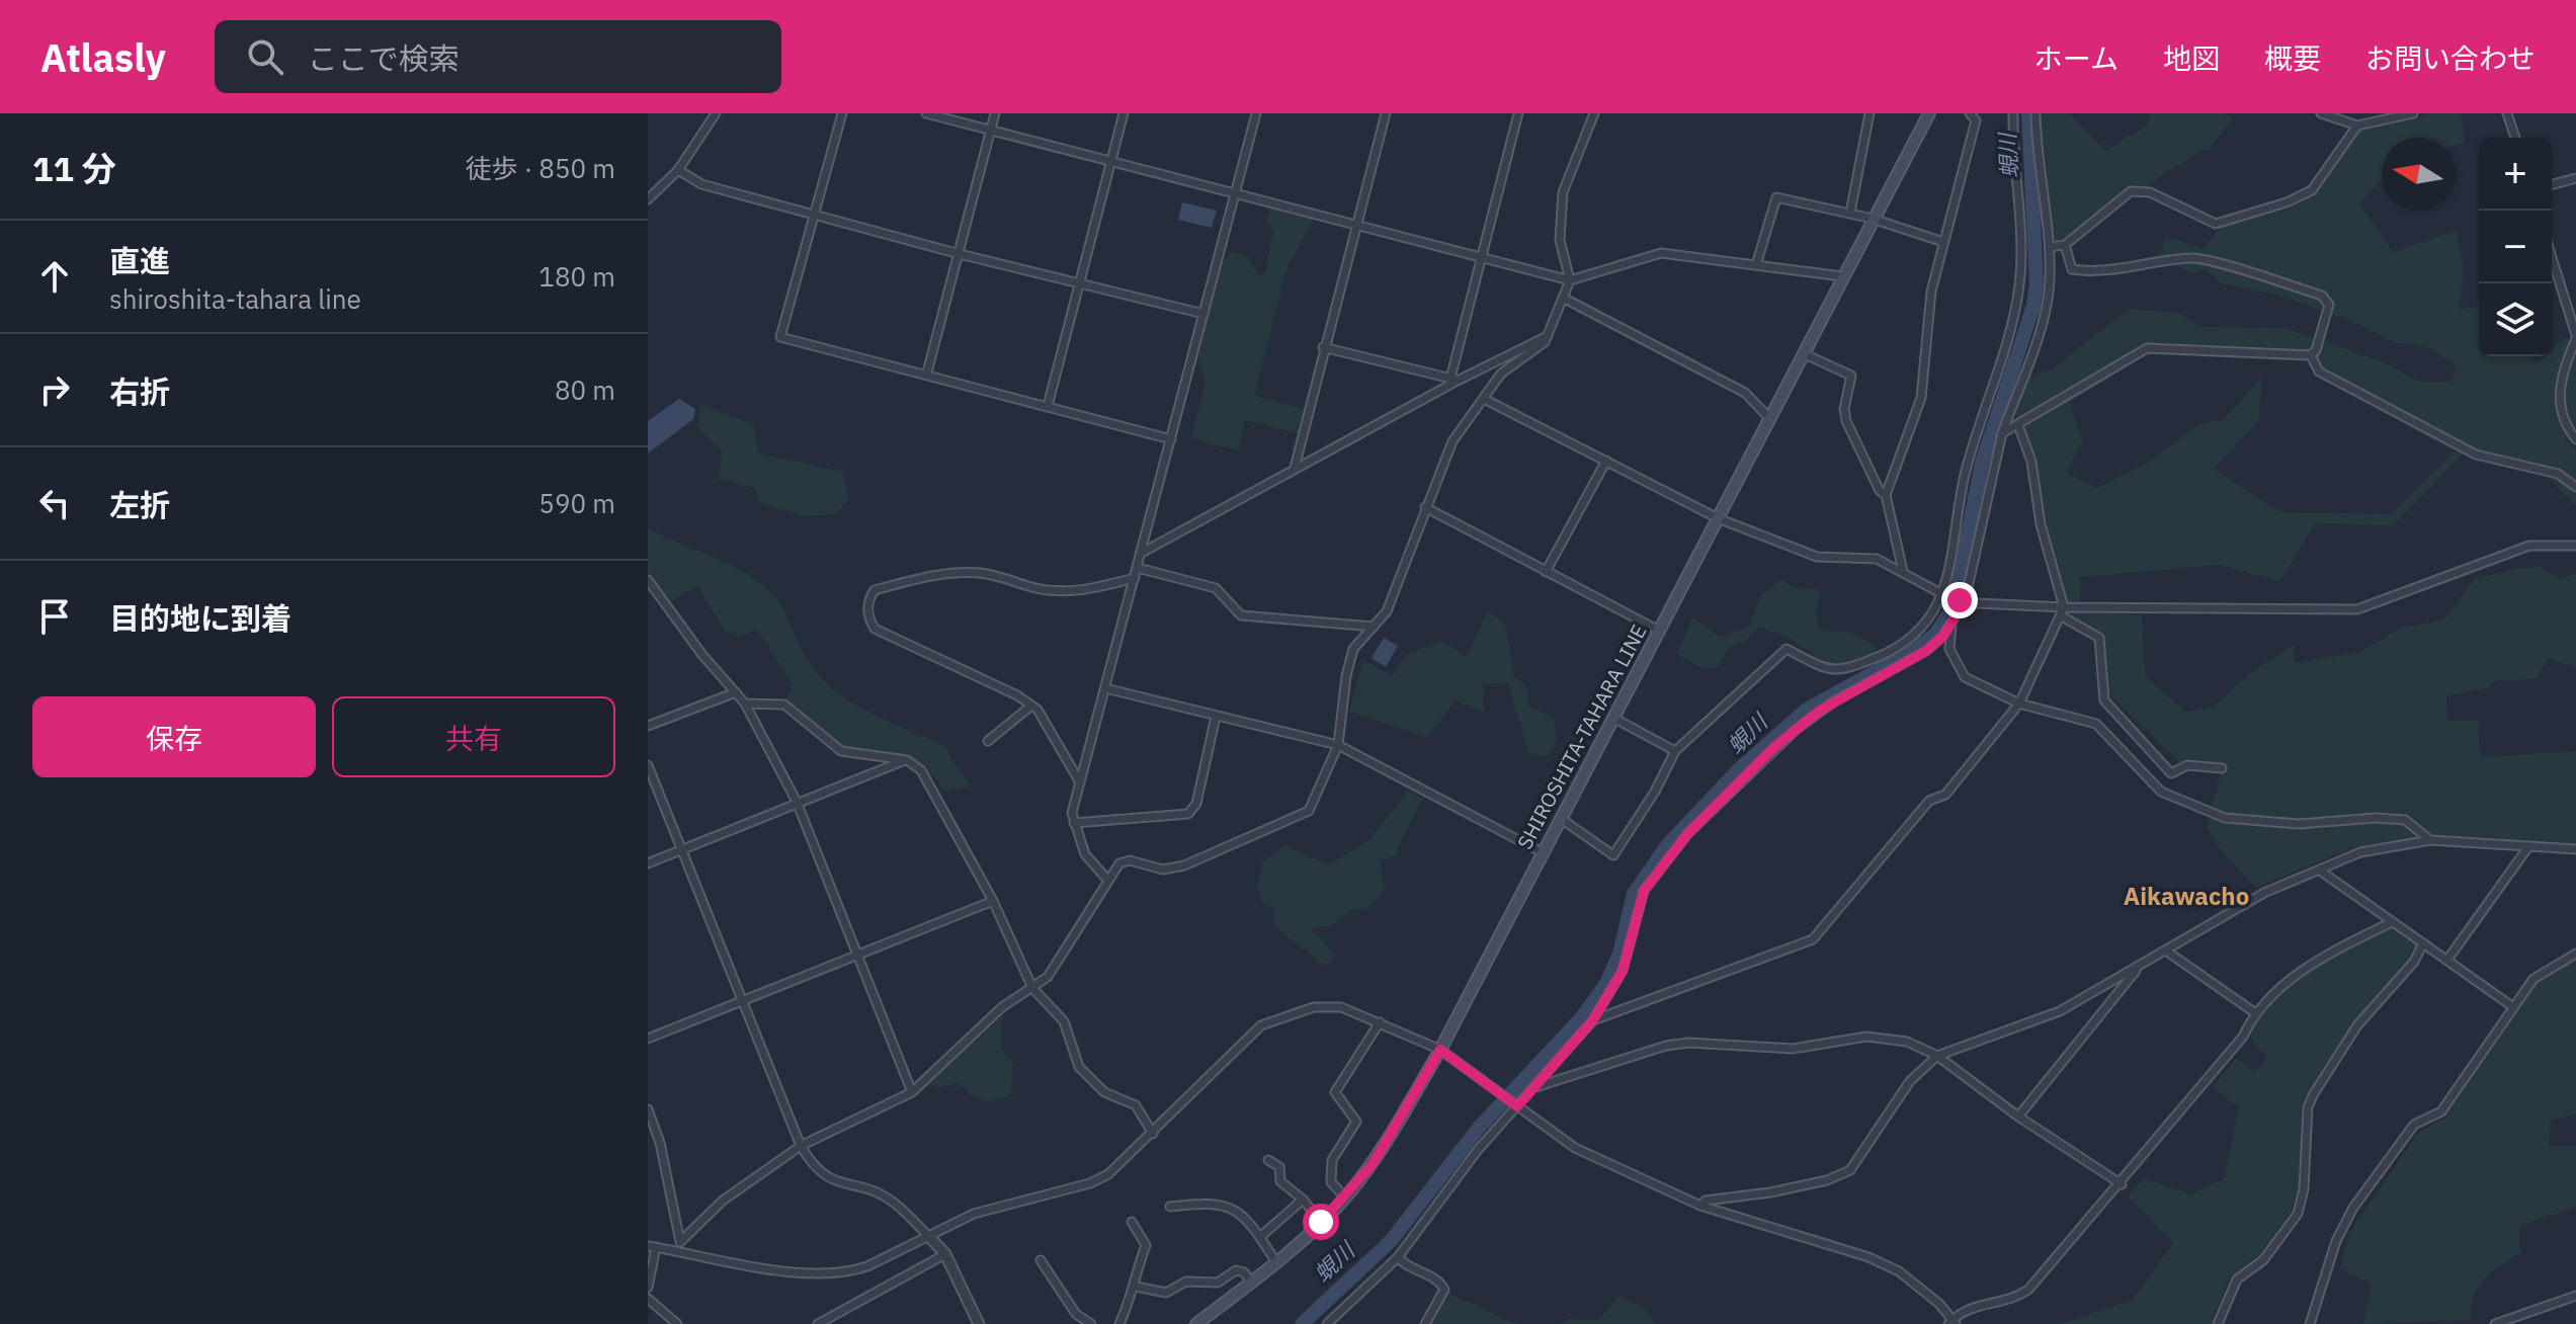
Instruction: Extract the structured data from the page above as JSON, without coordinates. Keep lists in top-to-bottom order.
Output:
{
  "streets": {
    "main road": ["SHIROSHITA-TAHARA LINE"]
  },
  "districts": ["Aikawacho"],
  "water": ["蜆川"],
  "north": "left",
  "page": {
    "header": "Atlasly",
    "search": "ここで検索",
    "nav": [
      "ホーム",
      "地図",
      "概要",
      "お問い合わせ"
    ],
    "heading": ["11 分", "徒歩 · 850 m"],
    "map_buttons": ["+", "−"],
    "list": [
      ["直進", "shiroshita-tahara line", "180 m"],
      ["右折", "80 m"],
      ["左折", "590 m"],
      "目的地に到着"
    ],
    "buttons": ["保存", "共有"]
  }
}
